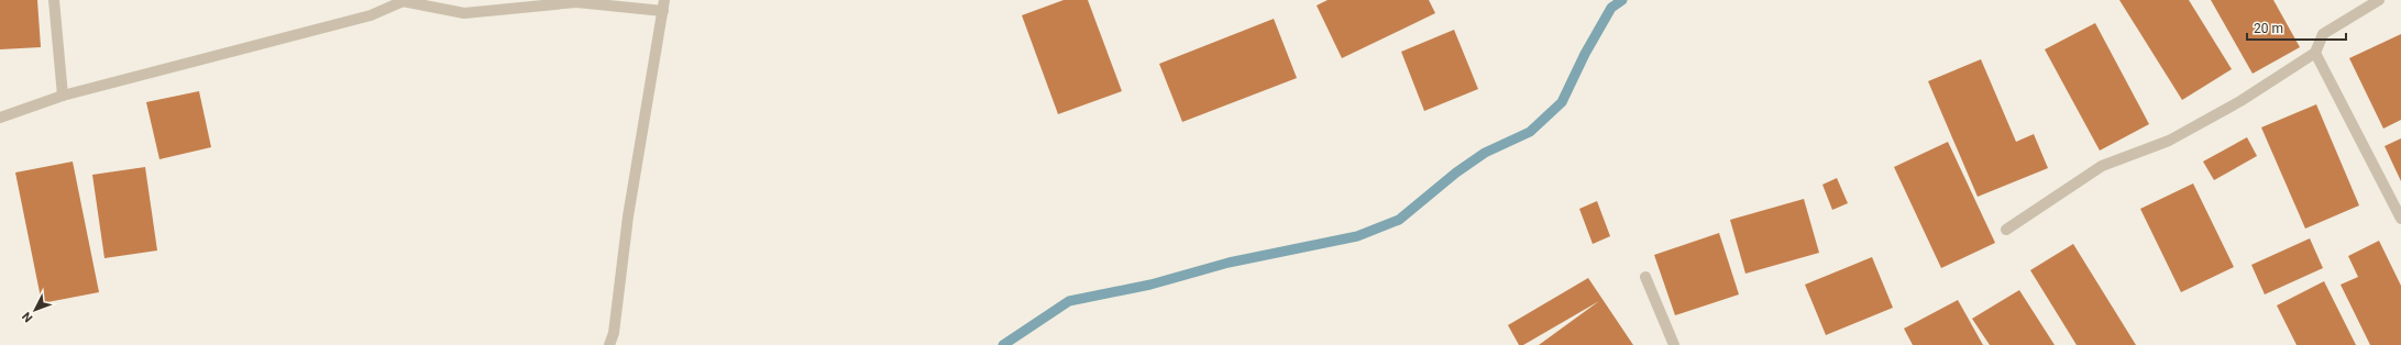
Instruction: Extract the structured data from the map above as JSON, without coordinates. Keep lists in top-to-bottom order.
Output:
{
  "scale_bar": "20 m",
  "north": "bottom left"
}
